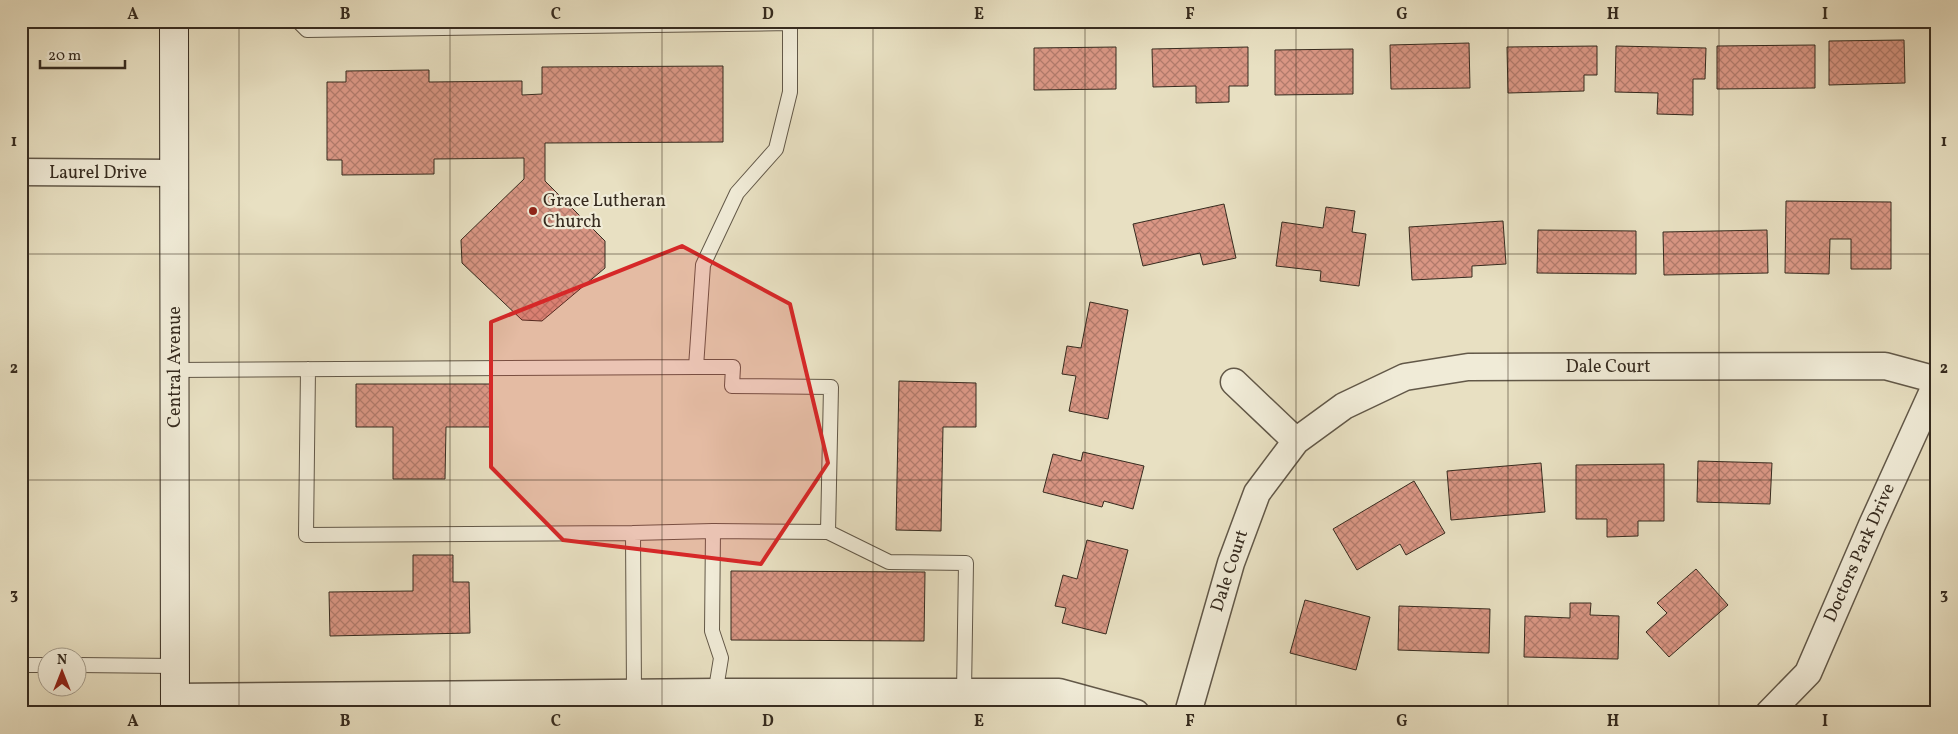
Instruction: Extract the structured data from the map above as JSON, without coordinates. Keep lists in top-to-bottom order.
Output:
{
  "streets": {
    "main road": ["Central Avenue"],
    "street": ["Laurel Drive", "Dale Court", "Doctors Park Drive"]
  },
  "crossings": [
    ["Laurel Drive", "Central Avenue"],
    ["Dale Court", "Doctors Park Drive"]
  ],
  "places": ["Grace Lutheran Church"],
  "scale_bar": "20 m",
  "north": "top",
  "grid": {
    "columns": [
      "A",
      "B",
      "C",
      "D",
      "E",
      "F",
      "G",
      "H",
      "I"
    ],
    "rows": ["1", "2", "3"]
  }
}
